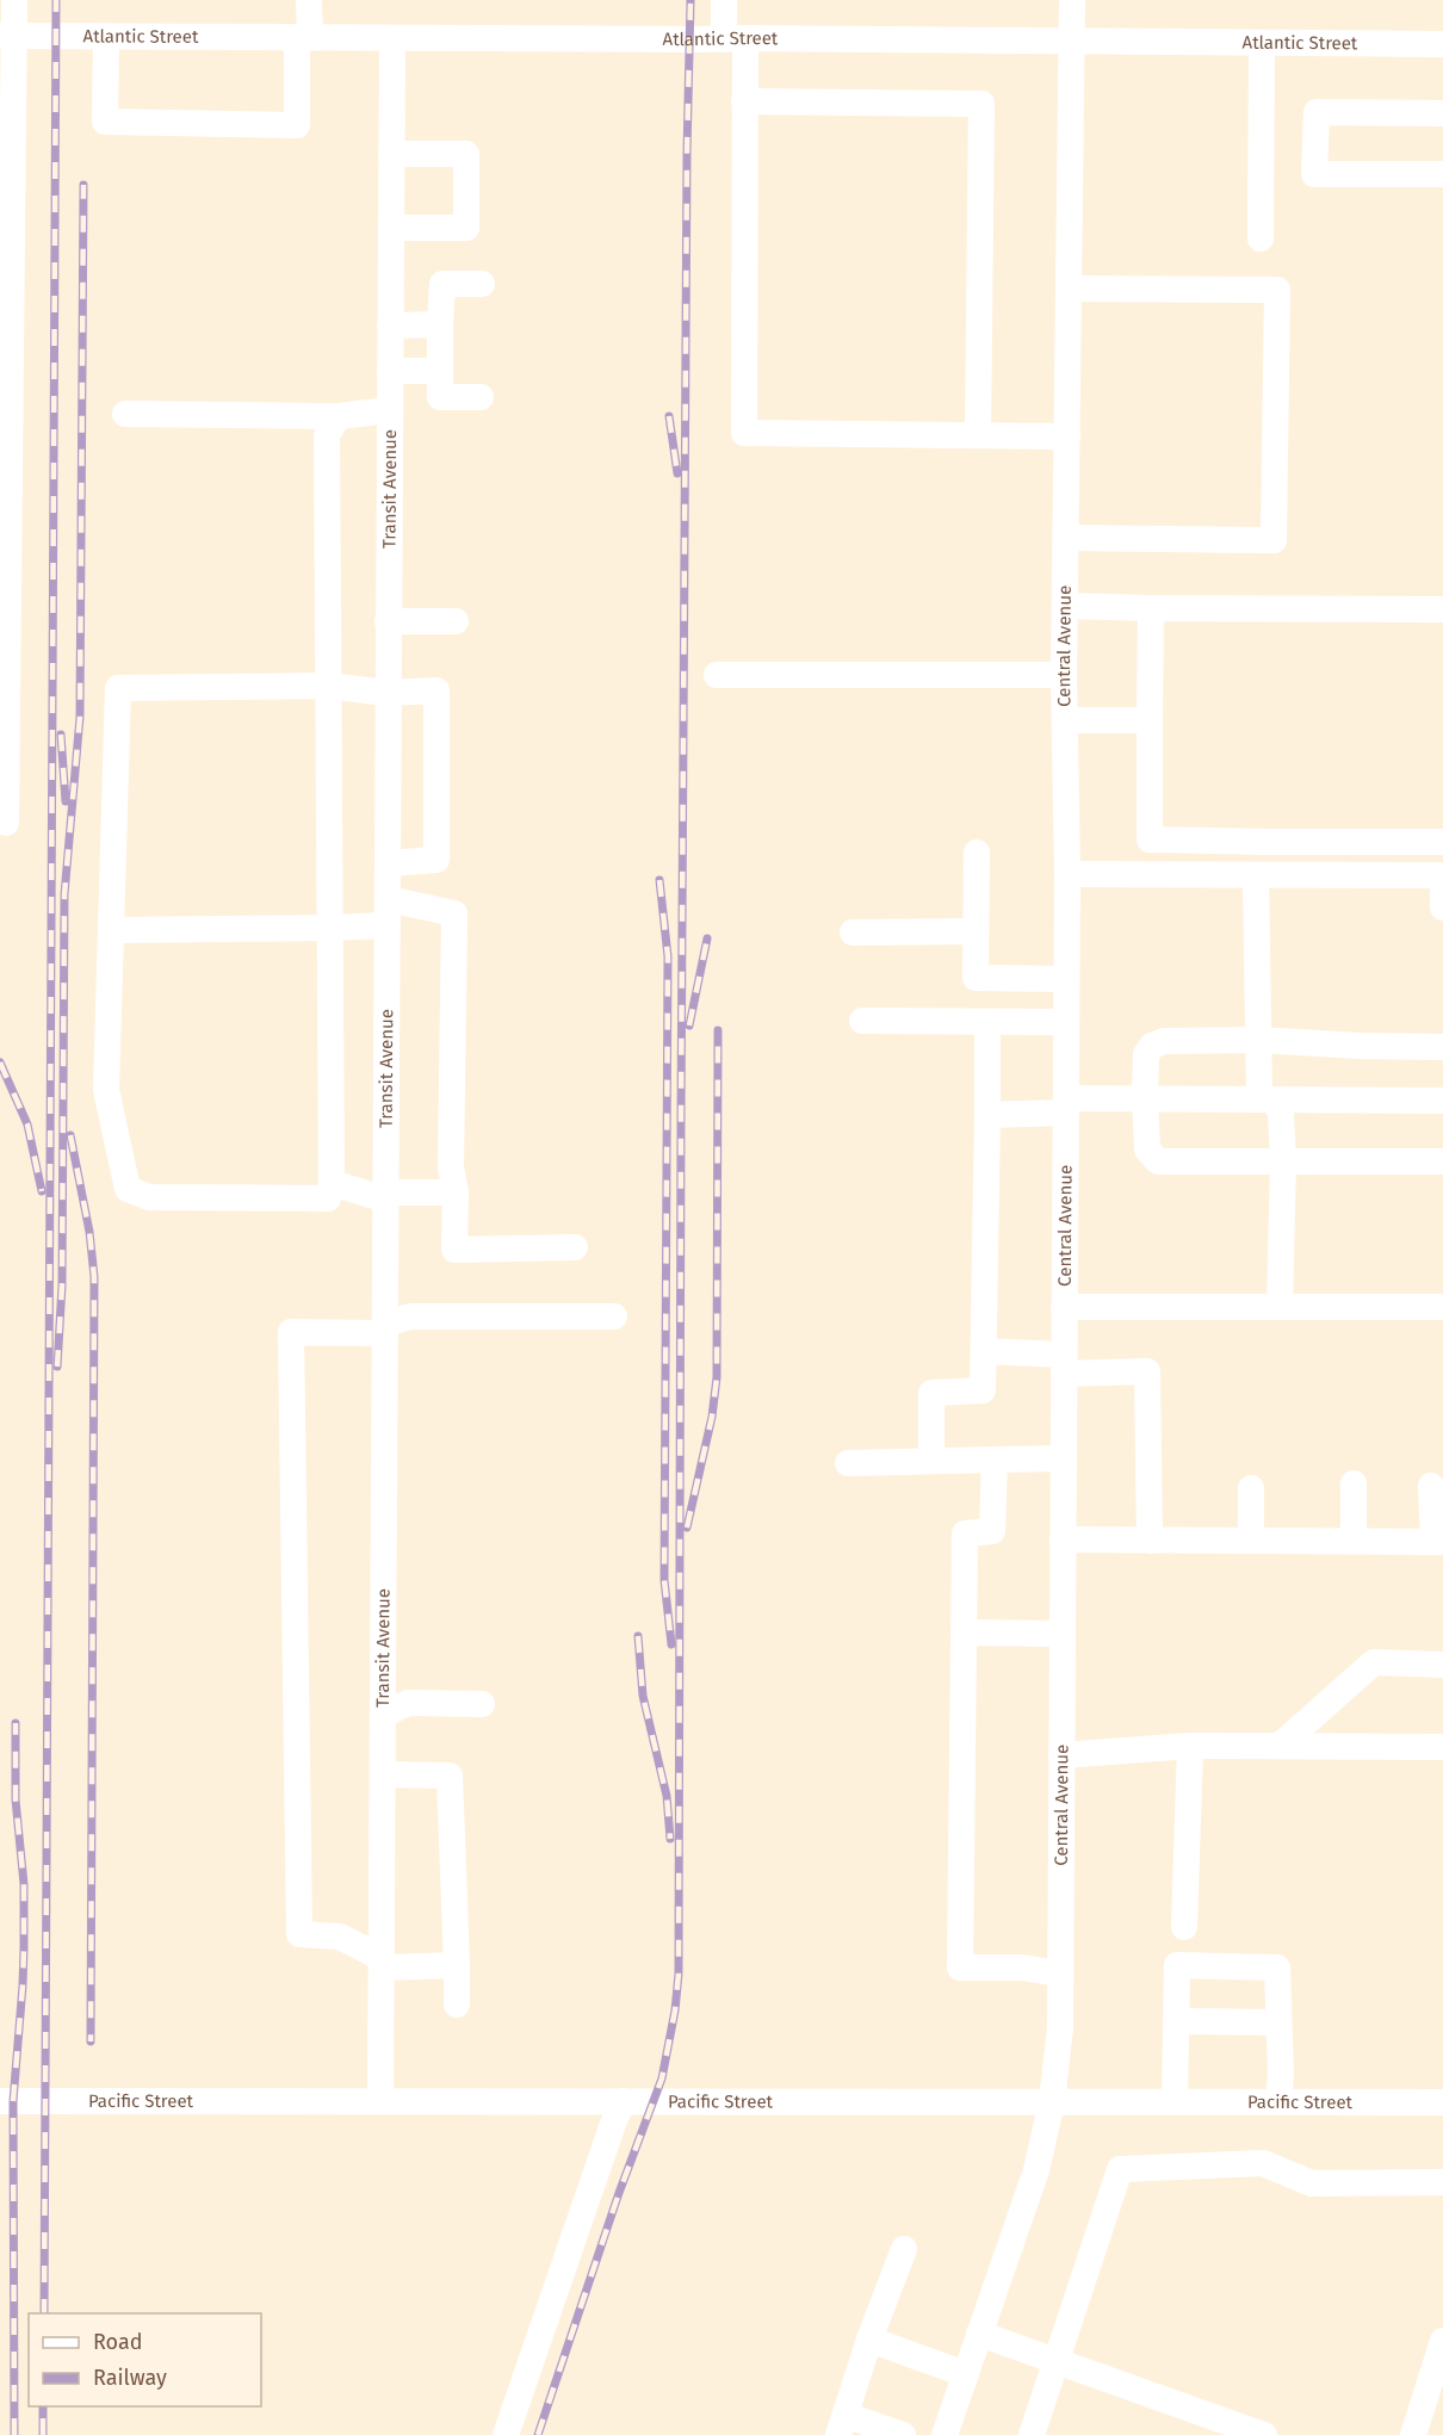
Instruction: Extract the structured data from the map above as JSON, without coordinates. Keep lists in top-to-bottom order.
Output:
{
  "streets": {
    "street": [
      "Atlantic Street",
      "Transit Avenue",
      "Central Avenue",
      "Pacific Street"
    ]
  },
  "crossings": [
    ["Atlantic Street", "Transit Avenue"],
    ["Atlantic Street", "Central Avenue"],
    ["Transit Avenue", "Pacific Street"],
    ["Central Avenue", "Pacific Street"]
  ],
  "legend": ["Road", "Railway"]
}
